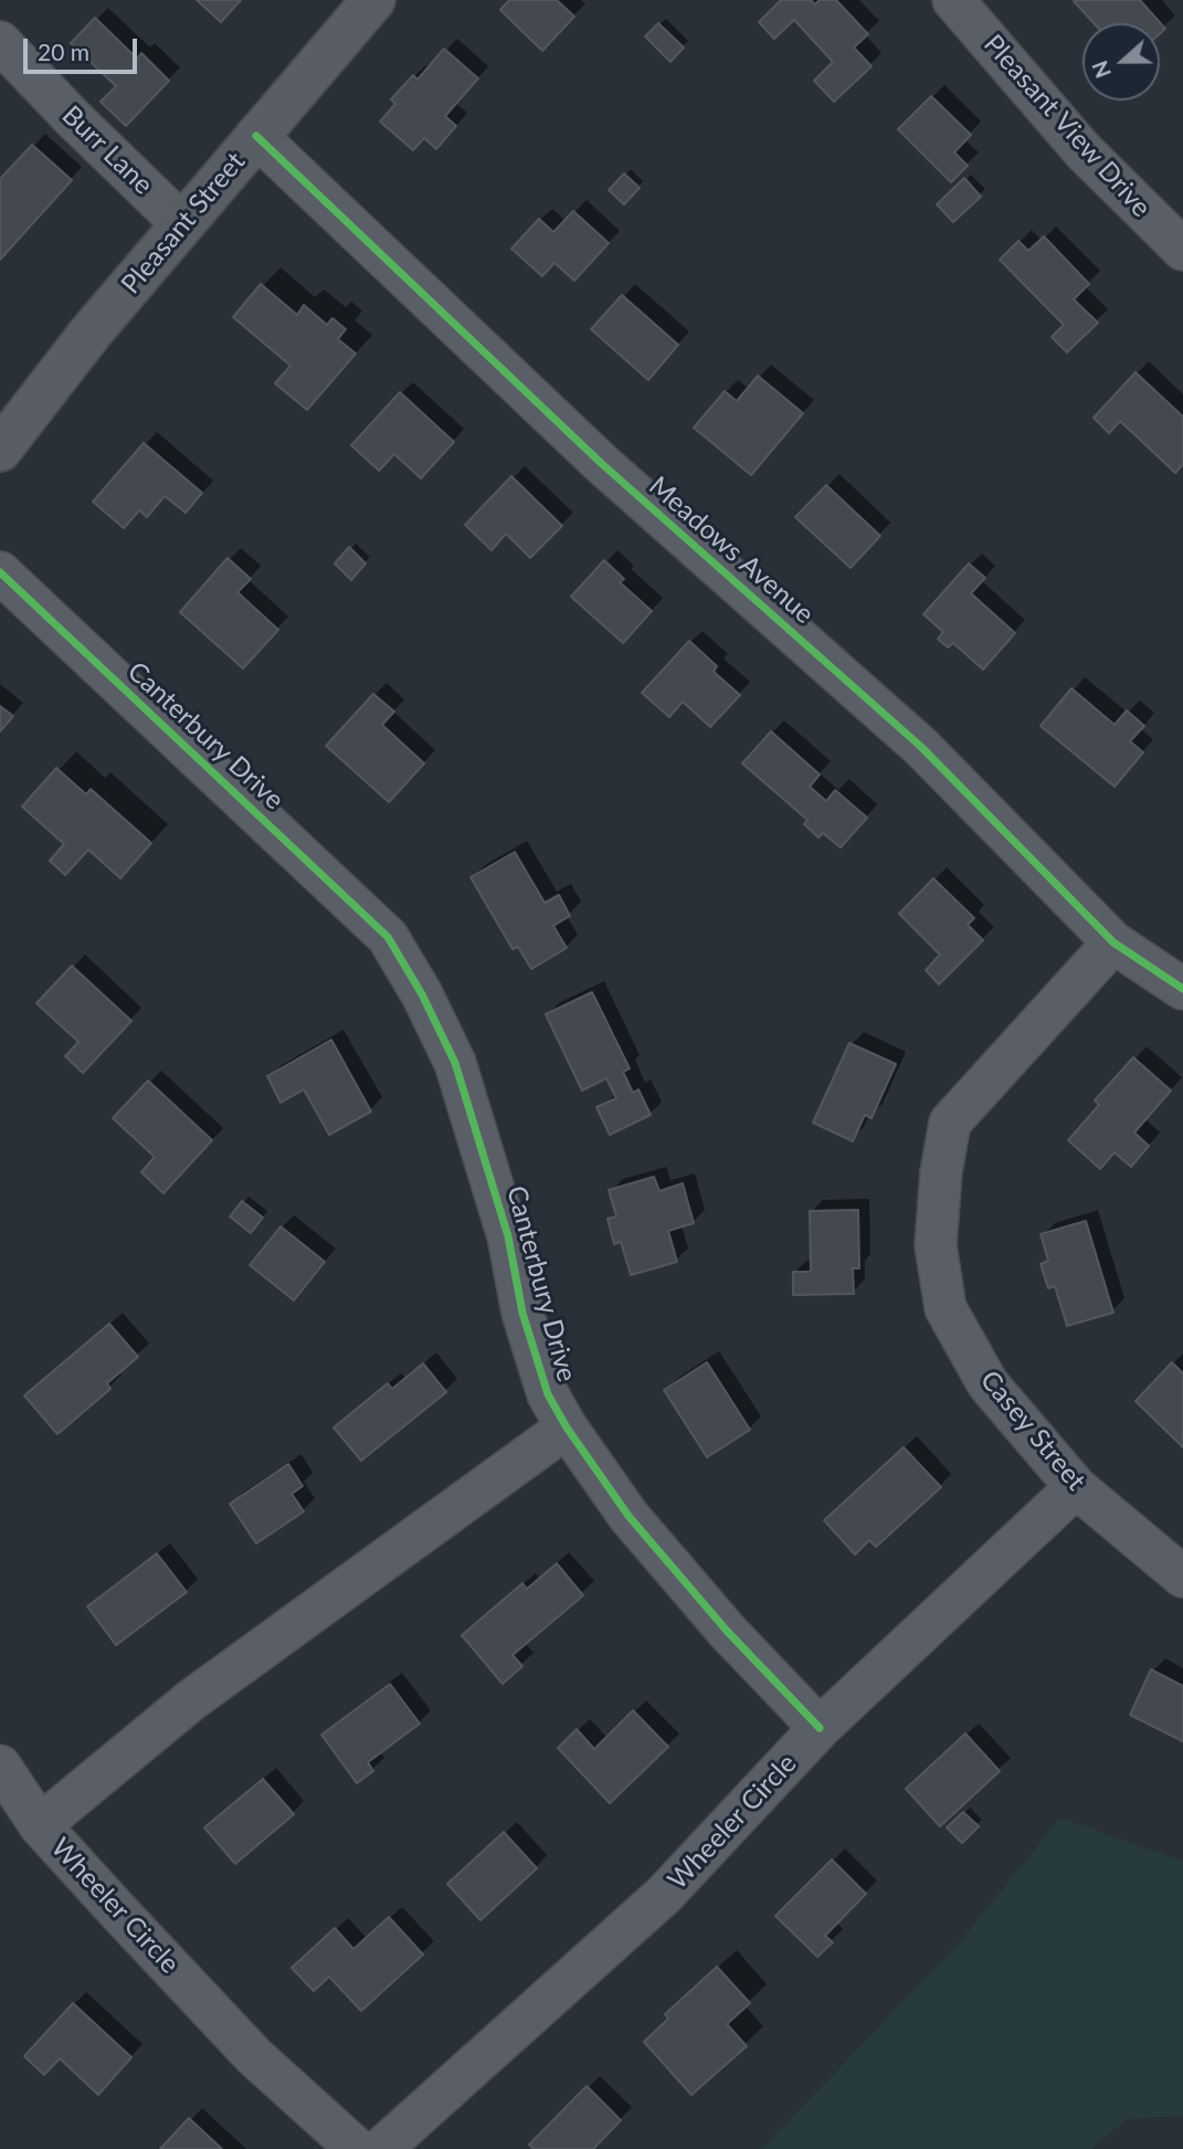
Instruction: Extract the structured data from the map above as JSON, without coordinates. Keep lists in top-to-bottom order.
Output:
{
  "streets": {
    "main road": ["Pleasant Street"],
    "street": [
      "Pleasant View Drive",
      "Burr Lane",
      "Meadows Avenue",
      "Canterbury Drive",
      "Casey Street",
      "Wheeler Circle"
    ]
  },
  "crossings": [
    ["Burr Lane", "Pleasant Street"],
    ["Pleasant Street", "Meadows Avenue"],
    ["Meadows Avenue", "Casey Street"],
    ["Canterbury Drive", "Wheeler Circle"],
    ["Casey Street", "Wheeler Circle"]
  ],
  "scale_bar": "20 m",
  "north": "left"
}
